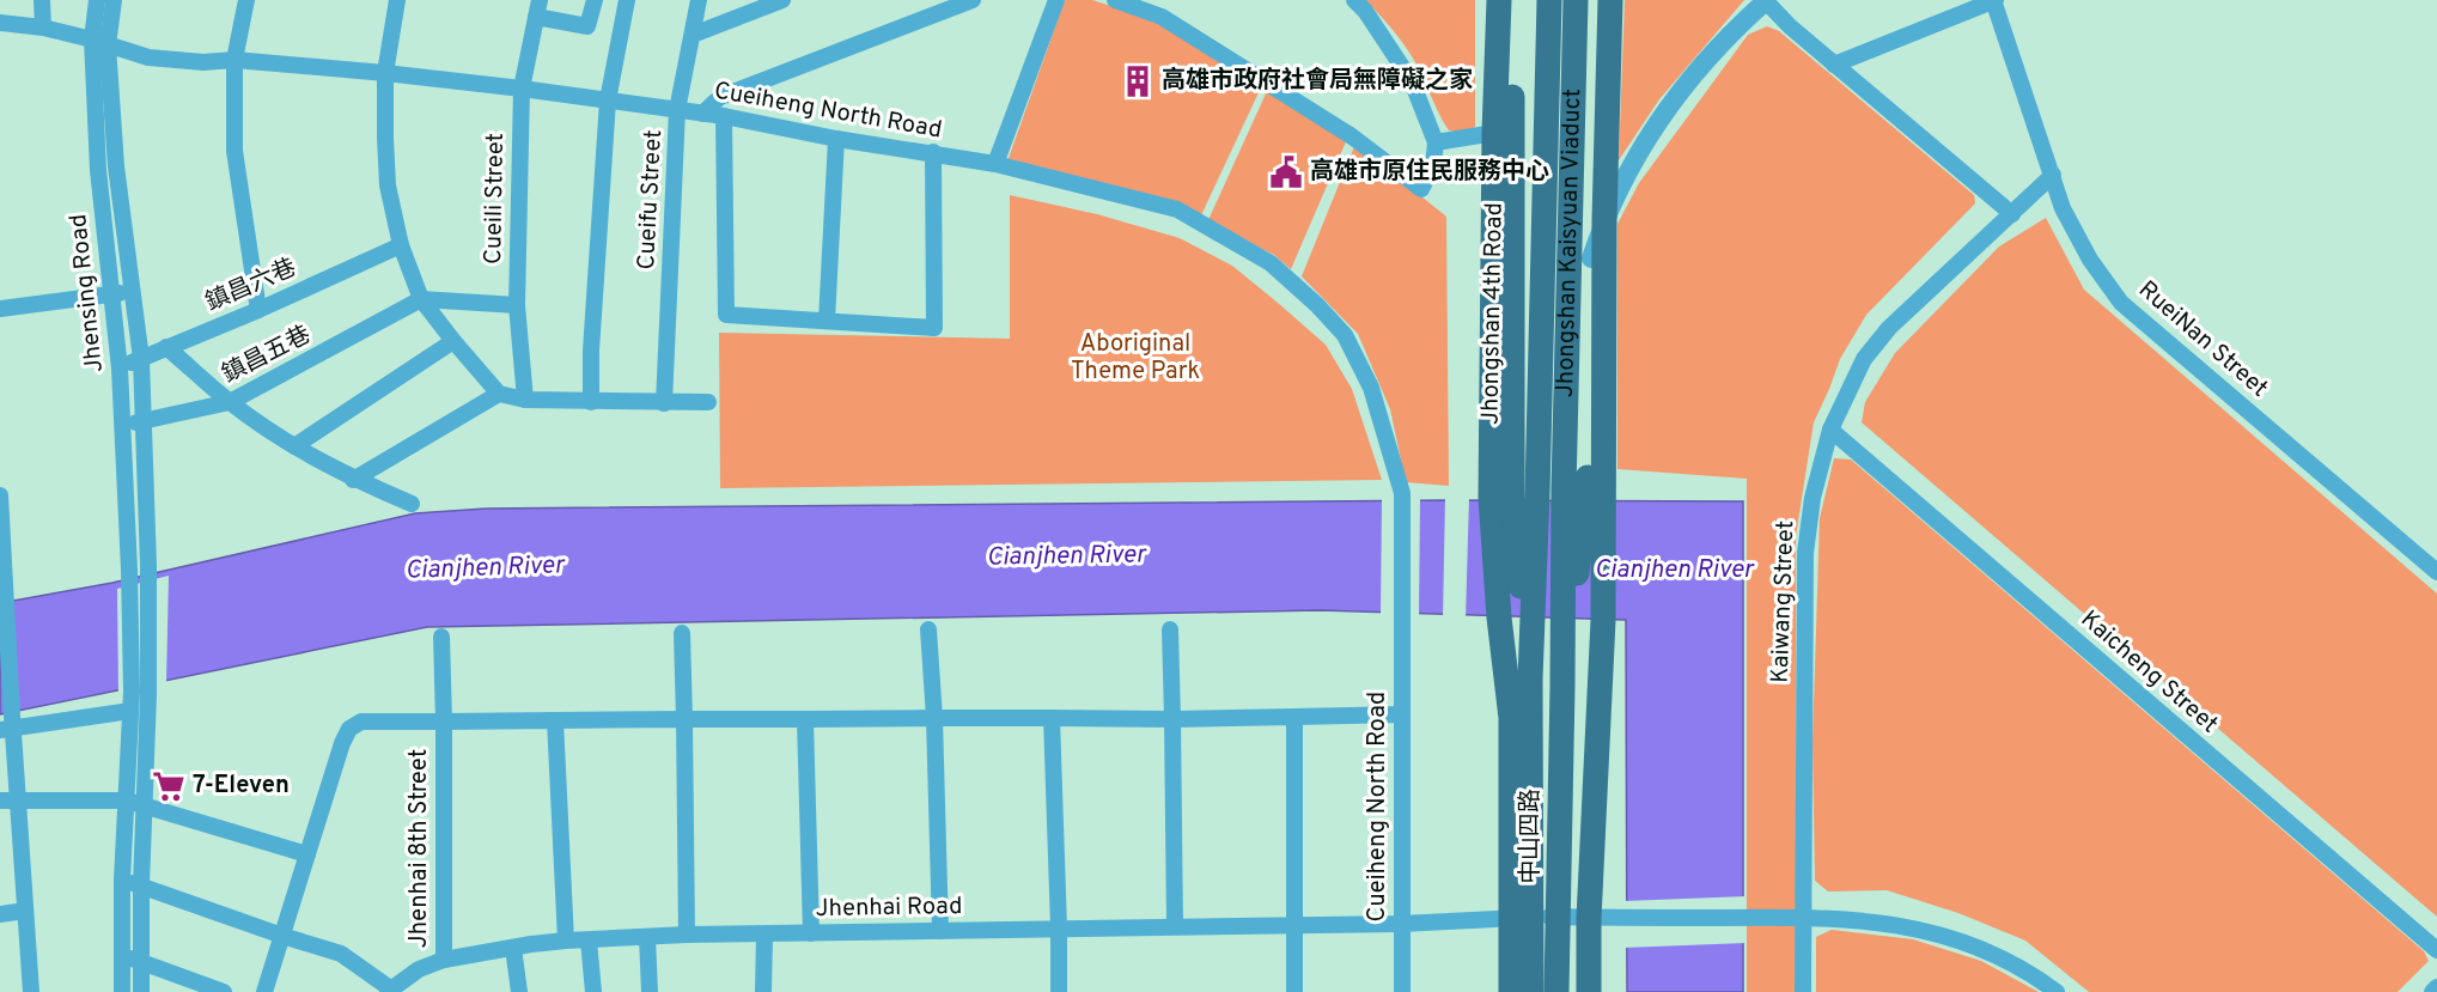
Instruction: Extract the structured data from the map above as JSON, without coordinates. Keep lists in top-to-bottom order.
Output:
{
  "streets": {
    "main road": ["Jhongshan Kaisyuan Viaduct", "Jhongshan 4th Road", "中山四路"],
    "street": [
      "Cueiheng North Road",
      "Cueili Street",
      "Cueifu Street",
      "鎮昌六巷",
      "Jhensing Road",
      "RueiNan Street",
      "鎮昌五巷",
      "Kaiwang Street",
      "Kaicheng Street",
      "Jhenhai 8th Street",
      "Jhenhai Road"
    ]
  },
  "crossings": [
    ["Cueiheng North Road", "Cueili Street"],
    ["Cueiheng North Road", "Cueifu Street"],
    ["Cueiheng North Road", "Jhensing Road"],
    ["Cueiheng North Road", "Jhenhai Road"],
    ["Jhongshan Kaisyuan Viaduct", "中山四路"],
    ["鎮昌六巷", "Jhensing Road"],
    ["Jhensing Road", "鎮昌五巷"],
    ["RueiNan Street", "Kaiwang Street"],
    ["Kaiwang Street", "Kaicheng Street"],
    ["Kaiwang Street", "Jhenhai Road"],
    ["中山四路", "Jhenhai Road"],
    ["Jhenhai 8th Street", "Jhenhai Road"]
  ],
  "water": ["Cianjhen River"],
  "parks": ["Aboriginal Theme Park"],
  "places": {
    "building": ["高雄市政府社會局無障礙之家"],
    "public building": ["高雄市原住民服務中心"],
    "supermarket": ["7-Eleven"]
  }
}
